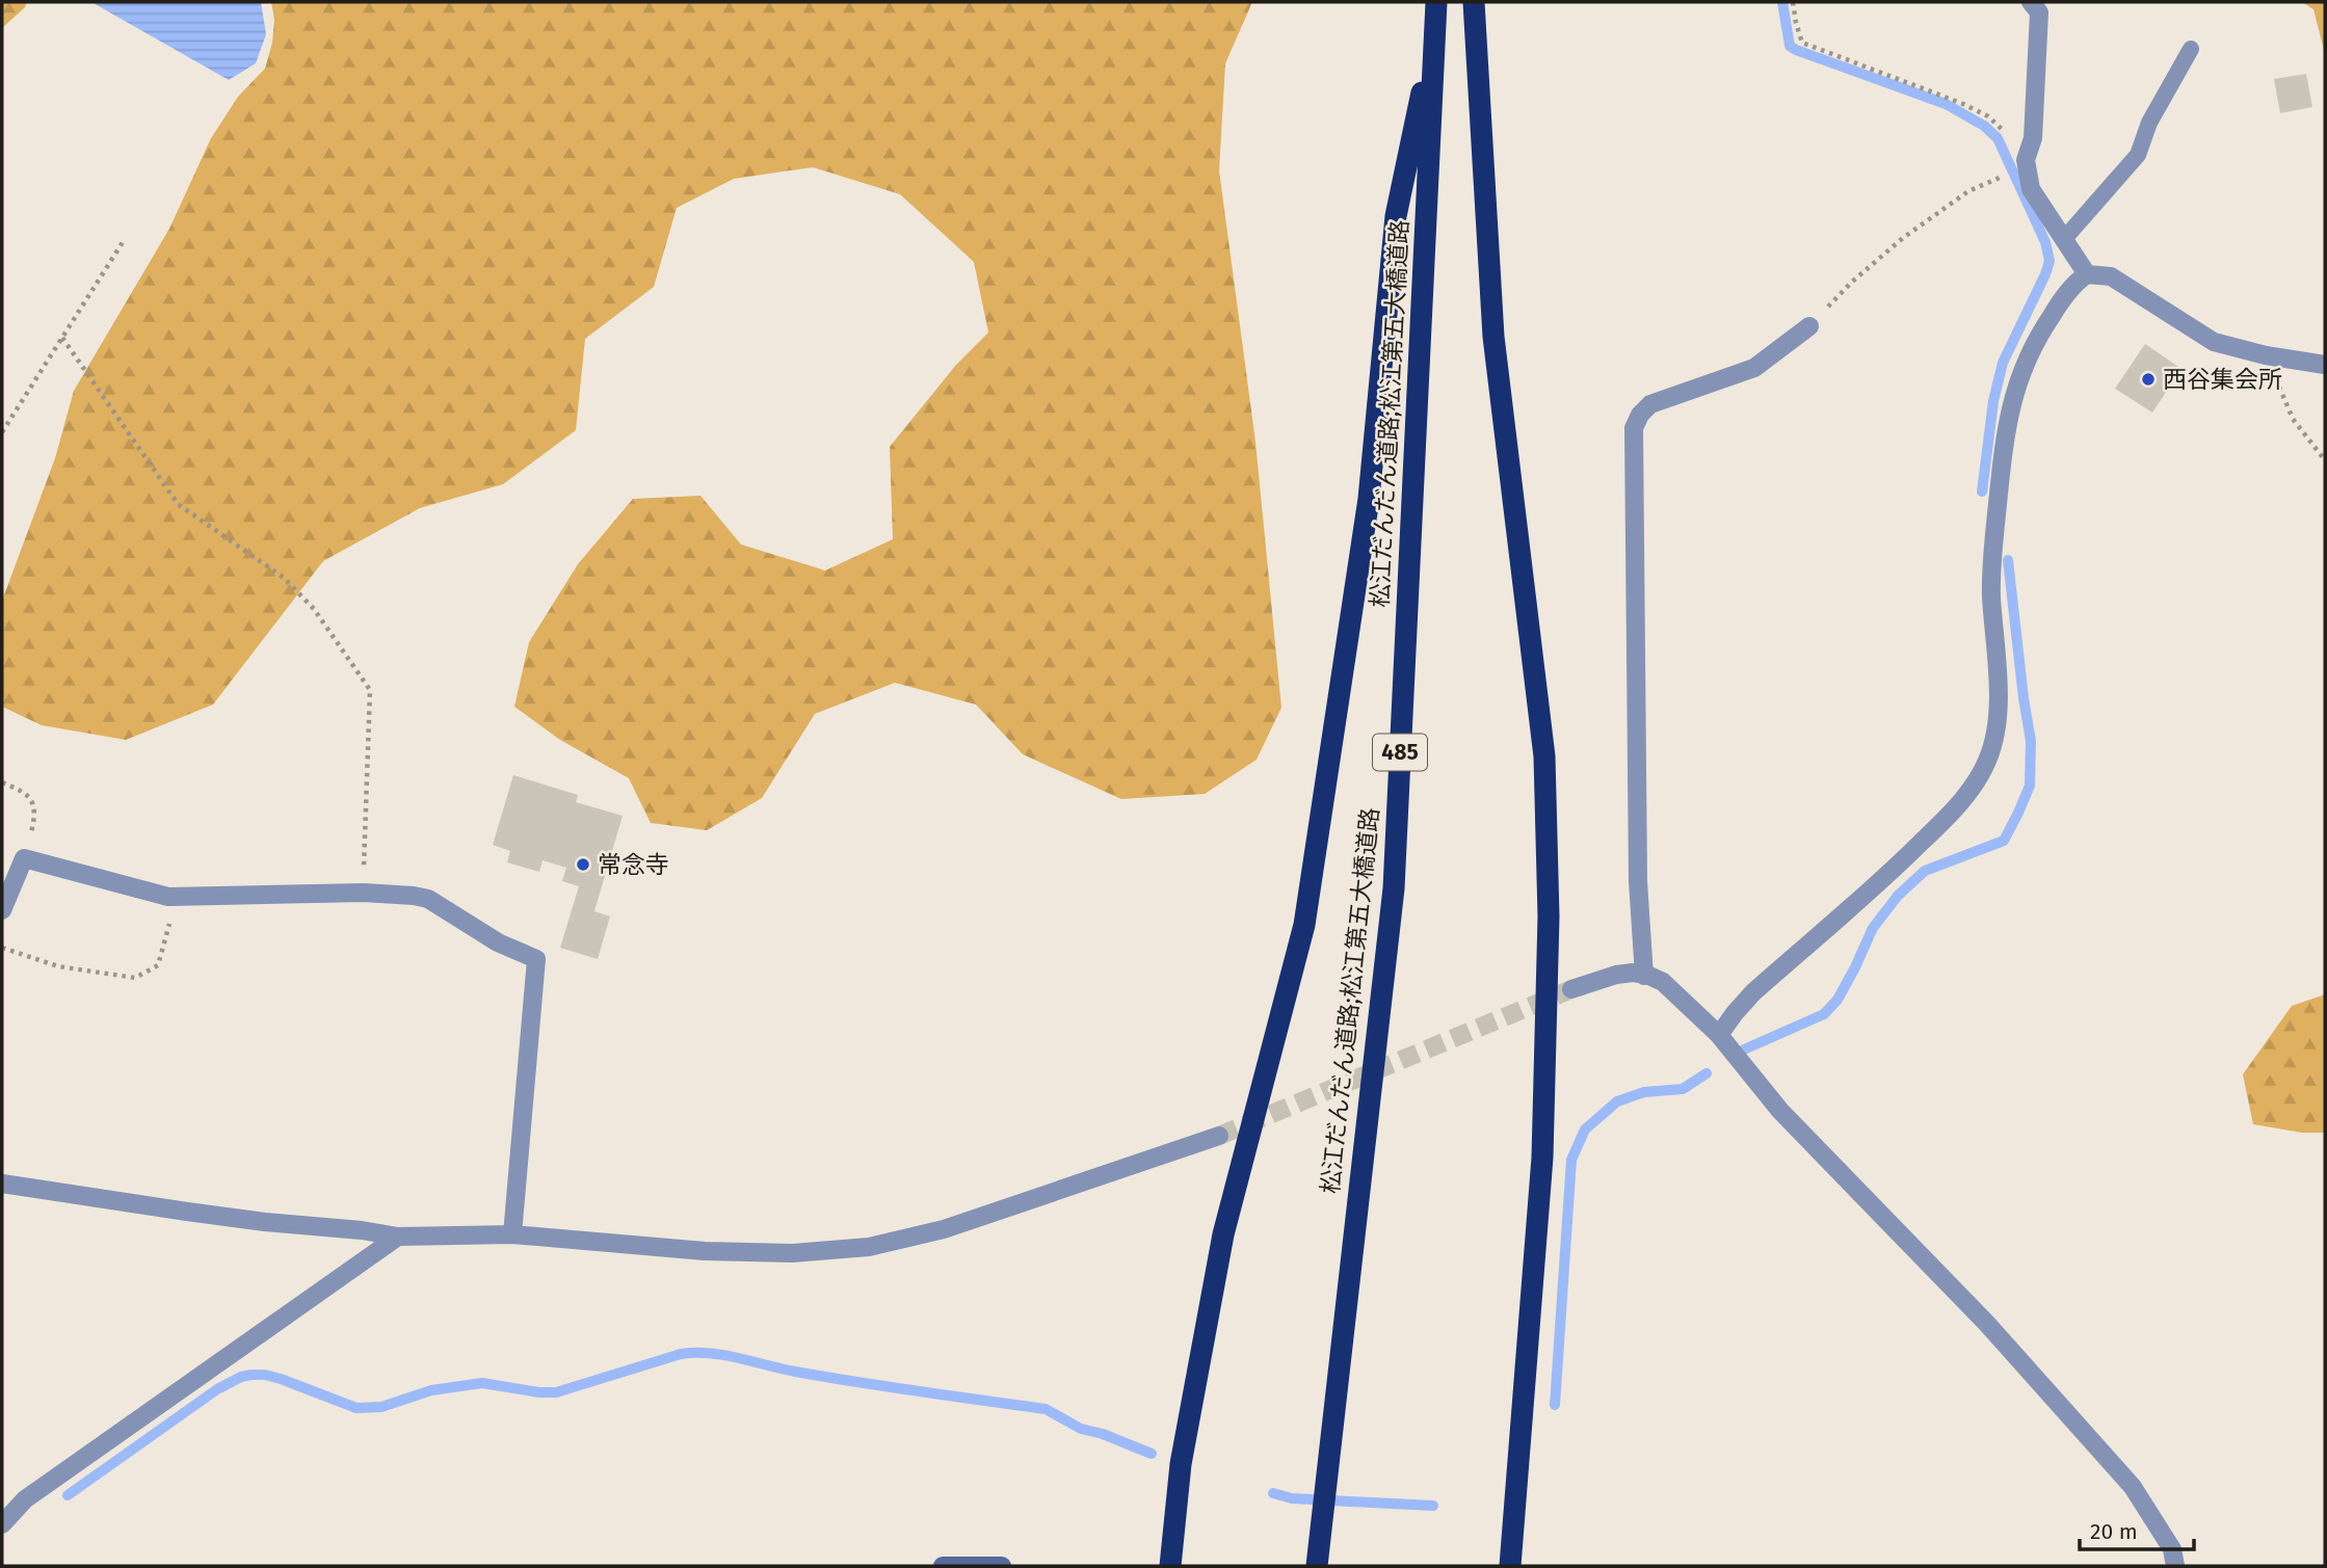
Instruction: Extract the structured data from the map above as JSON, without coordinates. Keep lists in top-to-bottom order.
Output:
{
  "streets": {
    "highway": ["松江だんだん道路;松江第五大橋道路", "485"]
  },
  "places": ["西谷集会所", "常念寺"],
  "scale_bar": "20 m"
}
